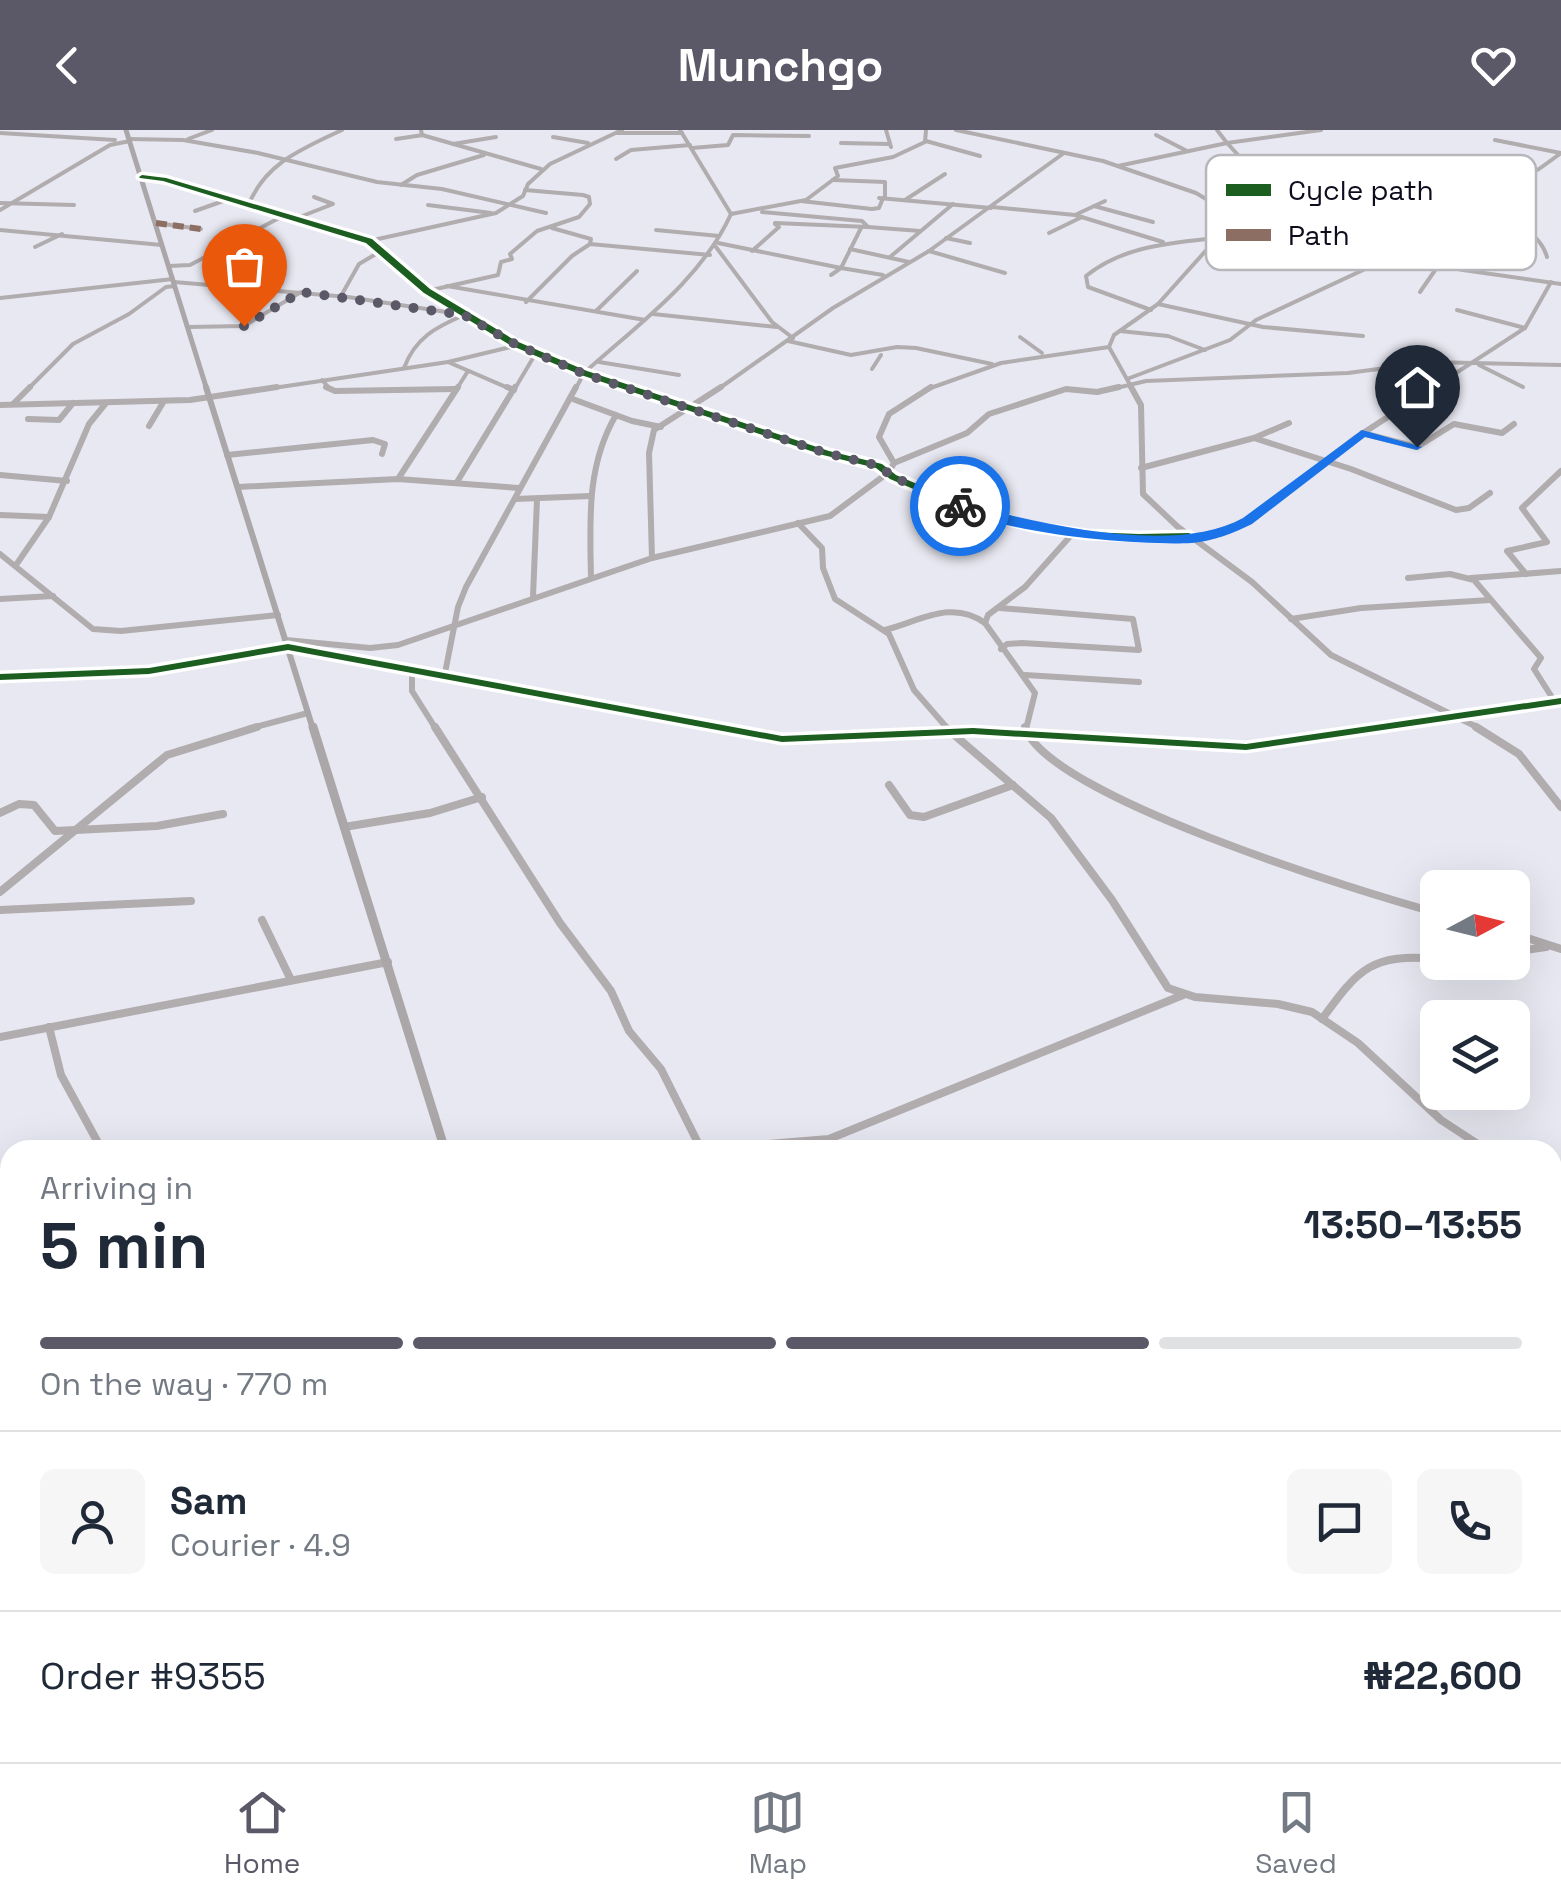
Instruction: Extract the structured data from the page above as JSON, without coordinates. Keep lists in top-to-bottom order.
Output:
{
  "legend": ["Cycle path", "Path"],
  "north": "right",
  "page": {
    "header": "Munchgo",
    "heading": ["5 min", "Arriving in", "13:50–13:55"],
    "panel": [
      "Sam",
      "Courier · 4.9",
      "Order #9355",
      "₦22,600"
    ],
    "bar": "On the way · 770 m",
    "tabs": ["Home", "Map", "Saved"]
  }
}
